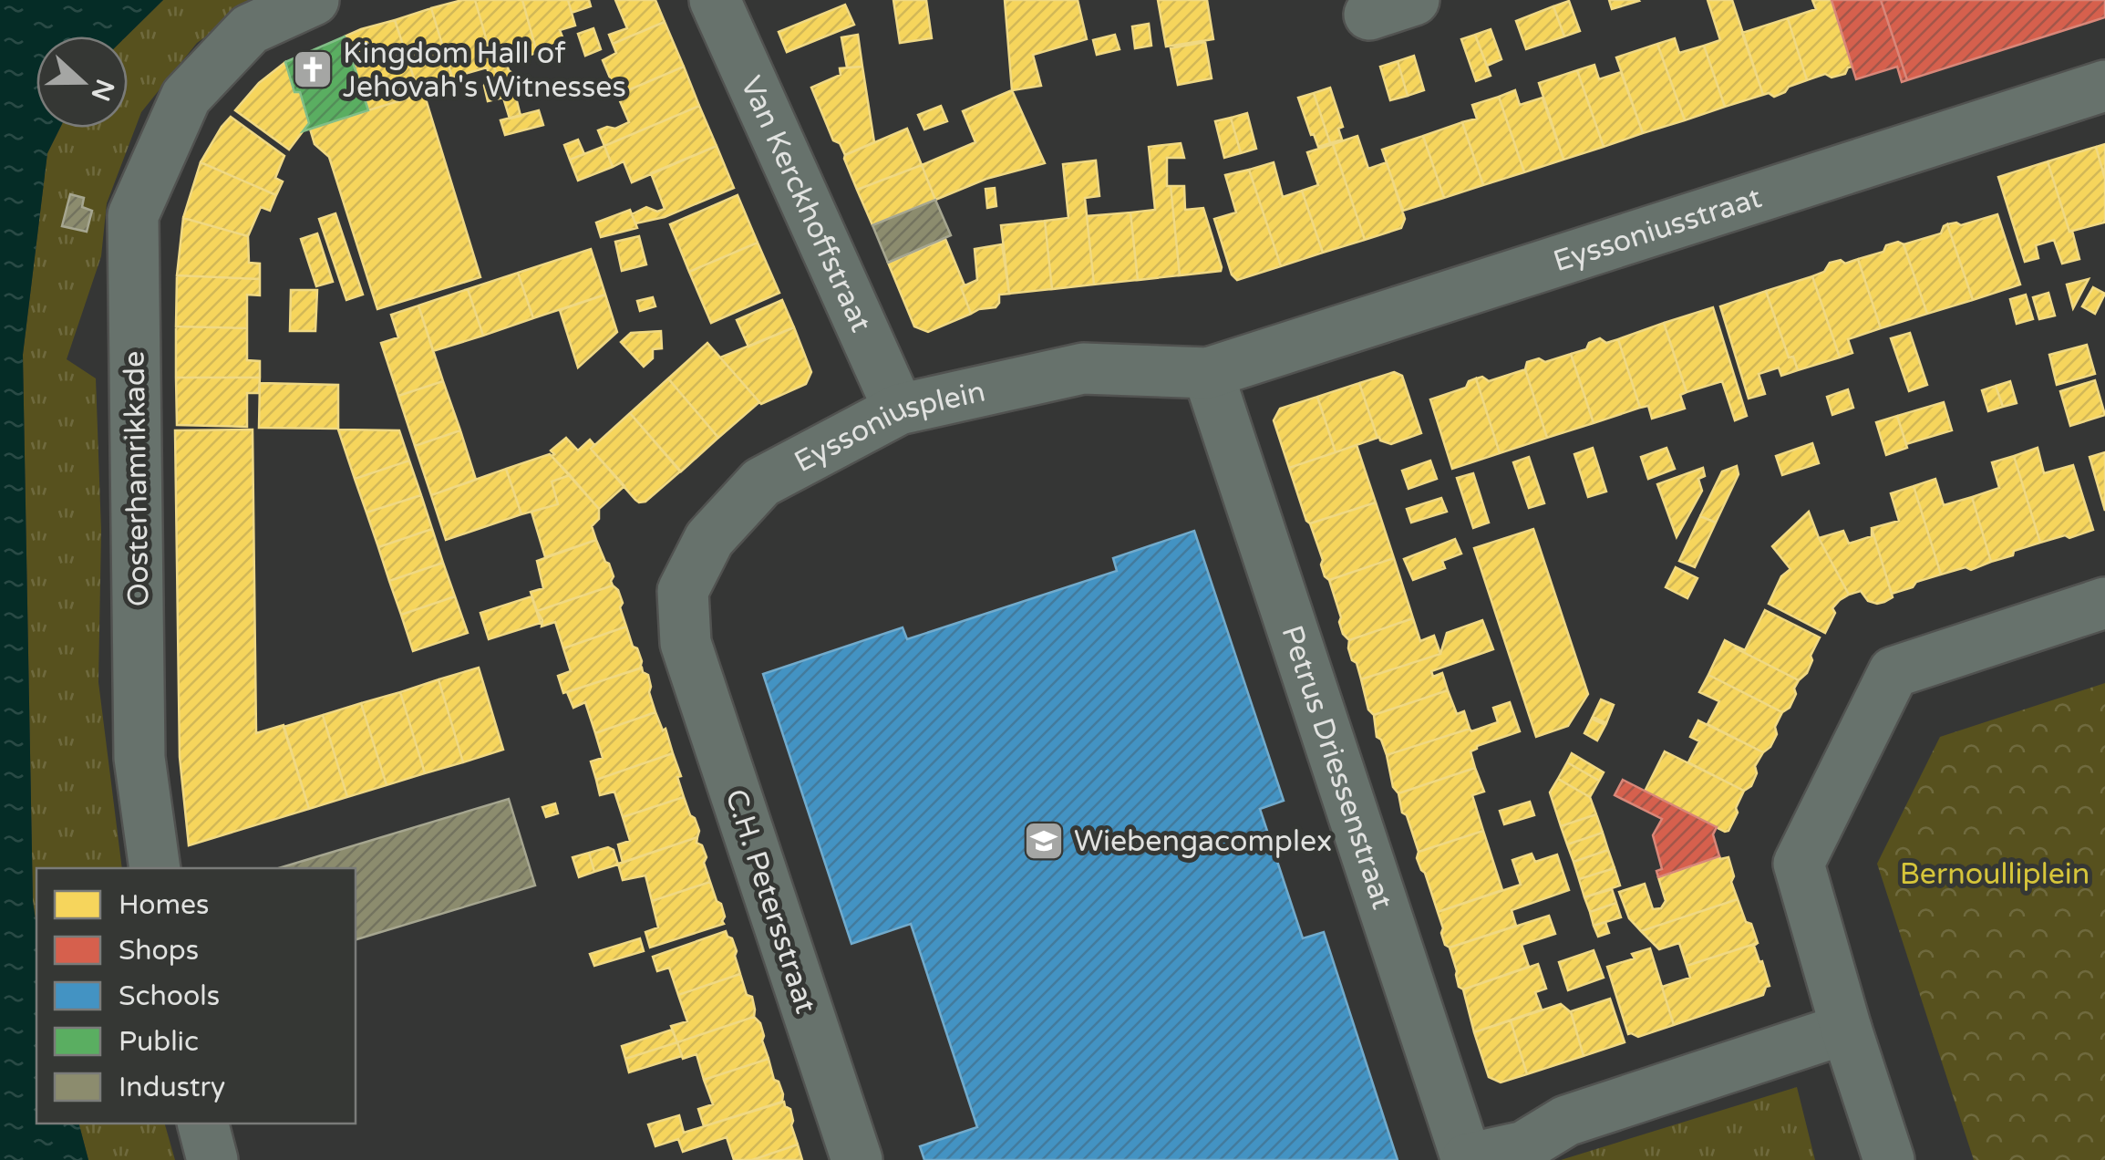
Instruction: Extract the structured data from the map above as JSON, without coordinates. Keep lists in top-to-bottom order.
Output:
{
  "streets": {
    "street": [
      "Van Kerckhoffstraat",
      "Eyssoniusstraat",
      "Eyssoniusplein",
      "Oosterhamrikkade",
      "Petrus Driessenstraat",
      "C.H. Petersstraat"
    ]
  },
  "crossings": [
    ["Van Kerckhoffstraat", "Eyssoniusplein"],
    ["Eyssoniusstraat", "Eyssoniusplein"],
    ["Eyssoniusstraat", "Petrus Driessenstraat"],
    ["Eyssoniusplein", "Petrus Driessenstraat"],
    ["Eyssoniusplein", "C.H. Petersstraat"]
  ],
  "parks": ["Bernoulliplein"],
  "places": {
    "church": ["Kingdom Hall of Jehovah's Witnesses"],
    "school or university": ["Wiebengacomplex"]
  },
  "legend": [
    "Homes",
    "Shops",
    "Schools",
    "Public",
    "Industry"
  ],
  "north": "right"
}
